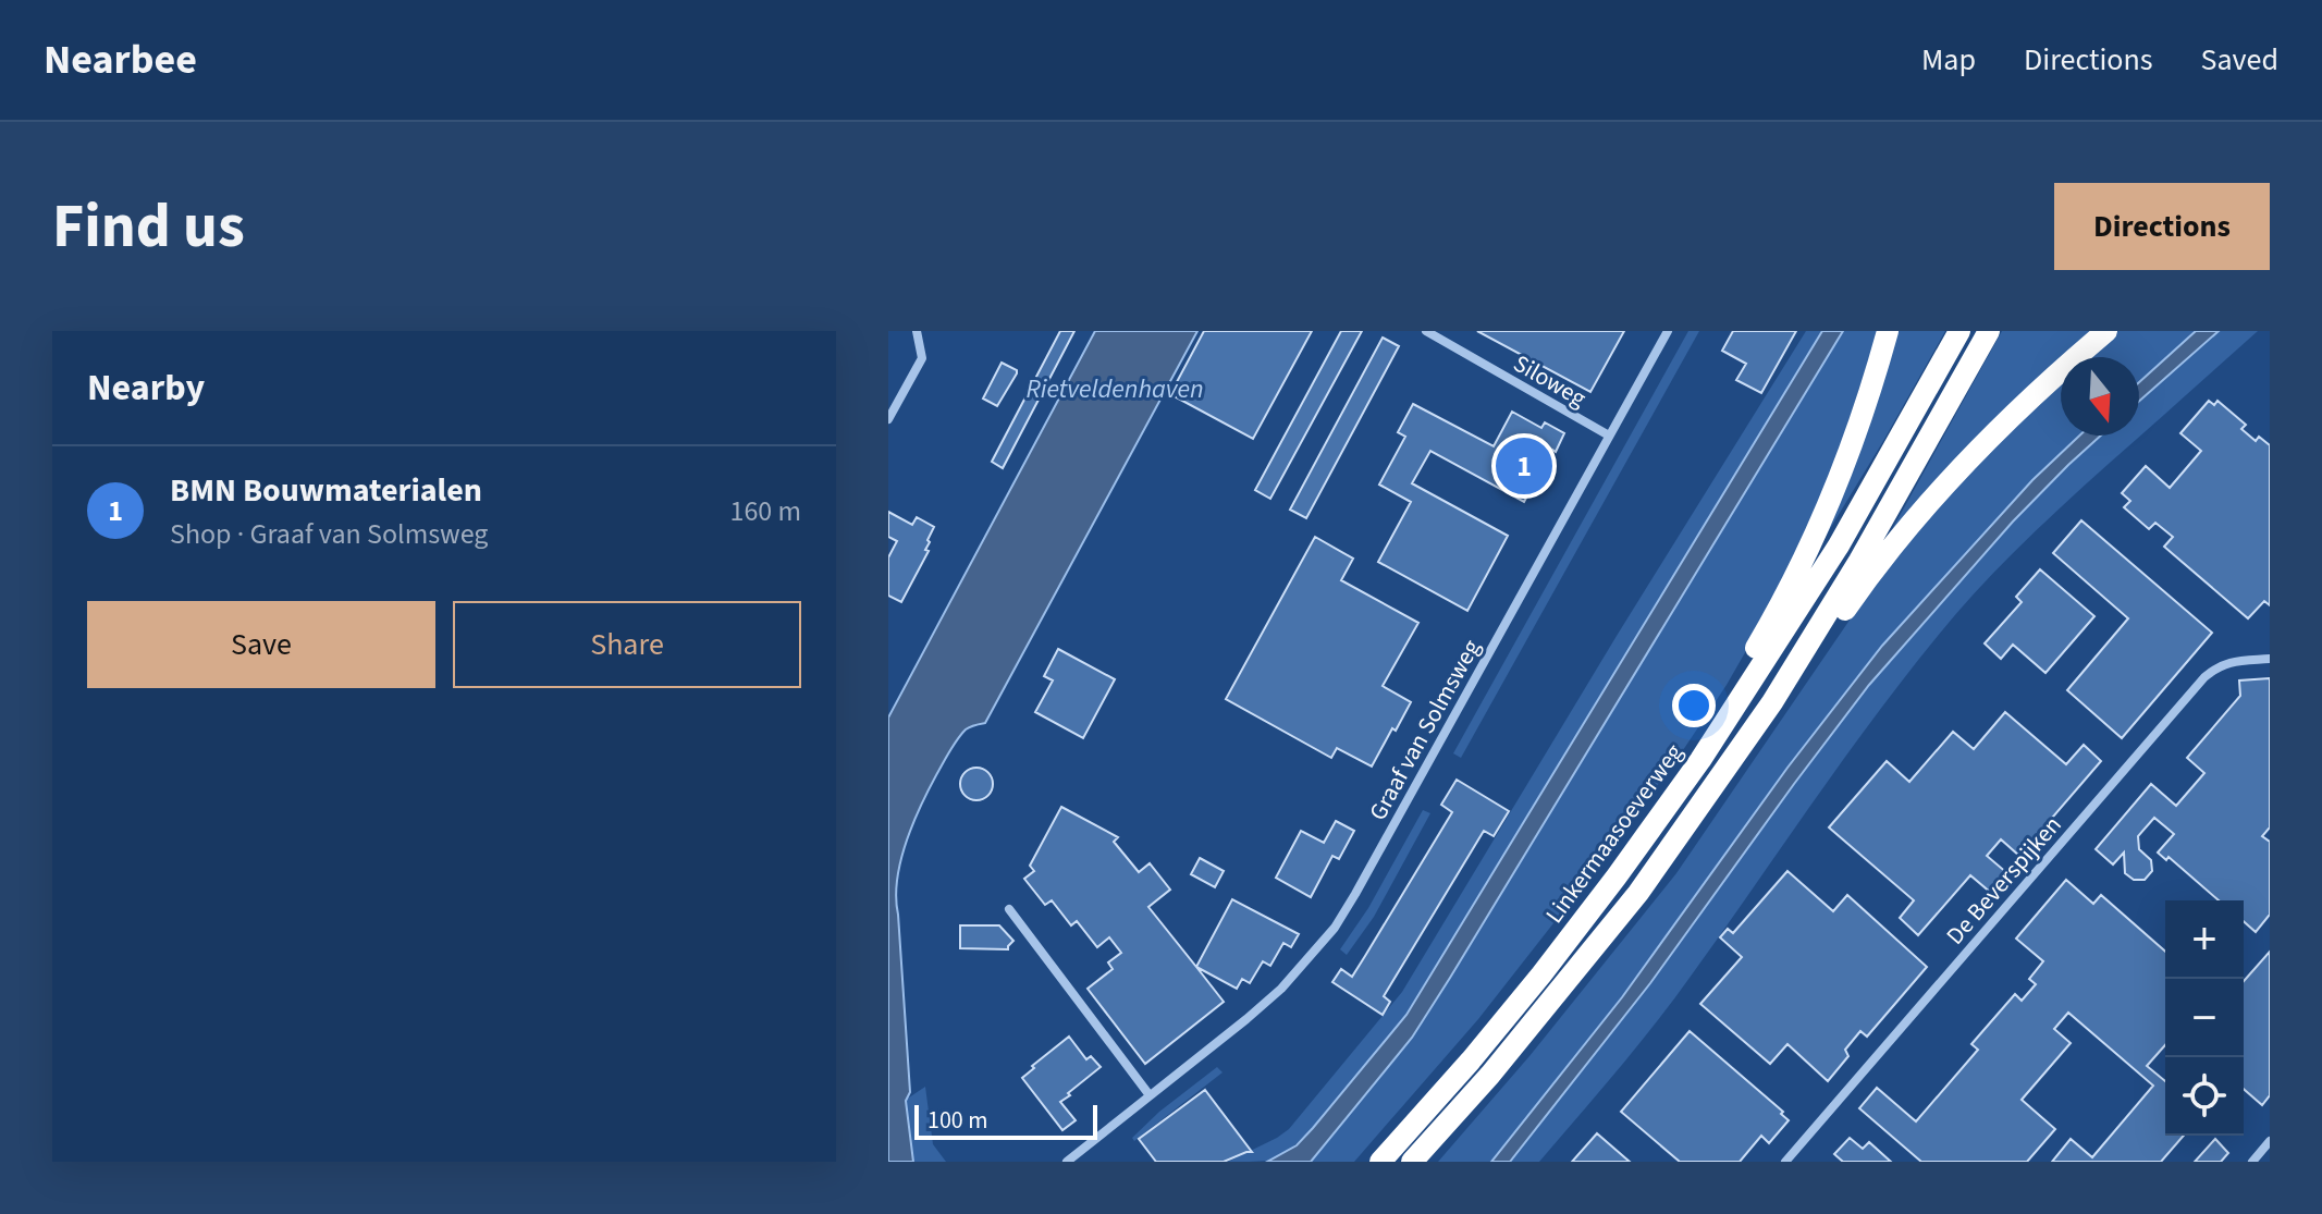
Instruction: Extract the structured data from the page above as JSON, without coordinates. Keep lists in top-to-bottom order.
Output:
{
  "streets": {
    "highway": ["Linkermaasoeverweg"],
    "street": ["Siloweg", "Graaf van Solmsweg", "De Beverspijken"]
  },
  "crossings": [
    ["Siloweg", "Graaf van Solmsweg"]
  ],
  "water": ["Rietveldenhaven"],
  "scale_bar": "100 m",
  "north": "bottom",
  "page": {
    "header": "Nearbee",
    "nav": ["Map", "Directions", "Saved"],
    "buttons": [
      "Directions",
      ["Save", "Share"]
    ],
    "title": "Find us",
    "heading": "Nearby",
    "pins": "1",
    "list": [
      {
        "mark": "1",
        "name": "BMN Bouwmaterialen",
        "note": "Shop · Graaf van Solmsweg",
        "value": "160 m"
      }
    ],
    "map_buttons": ["+", "−"],
    "scale": "100 m"
  }
}
